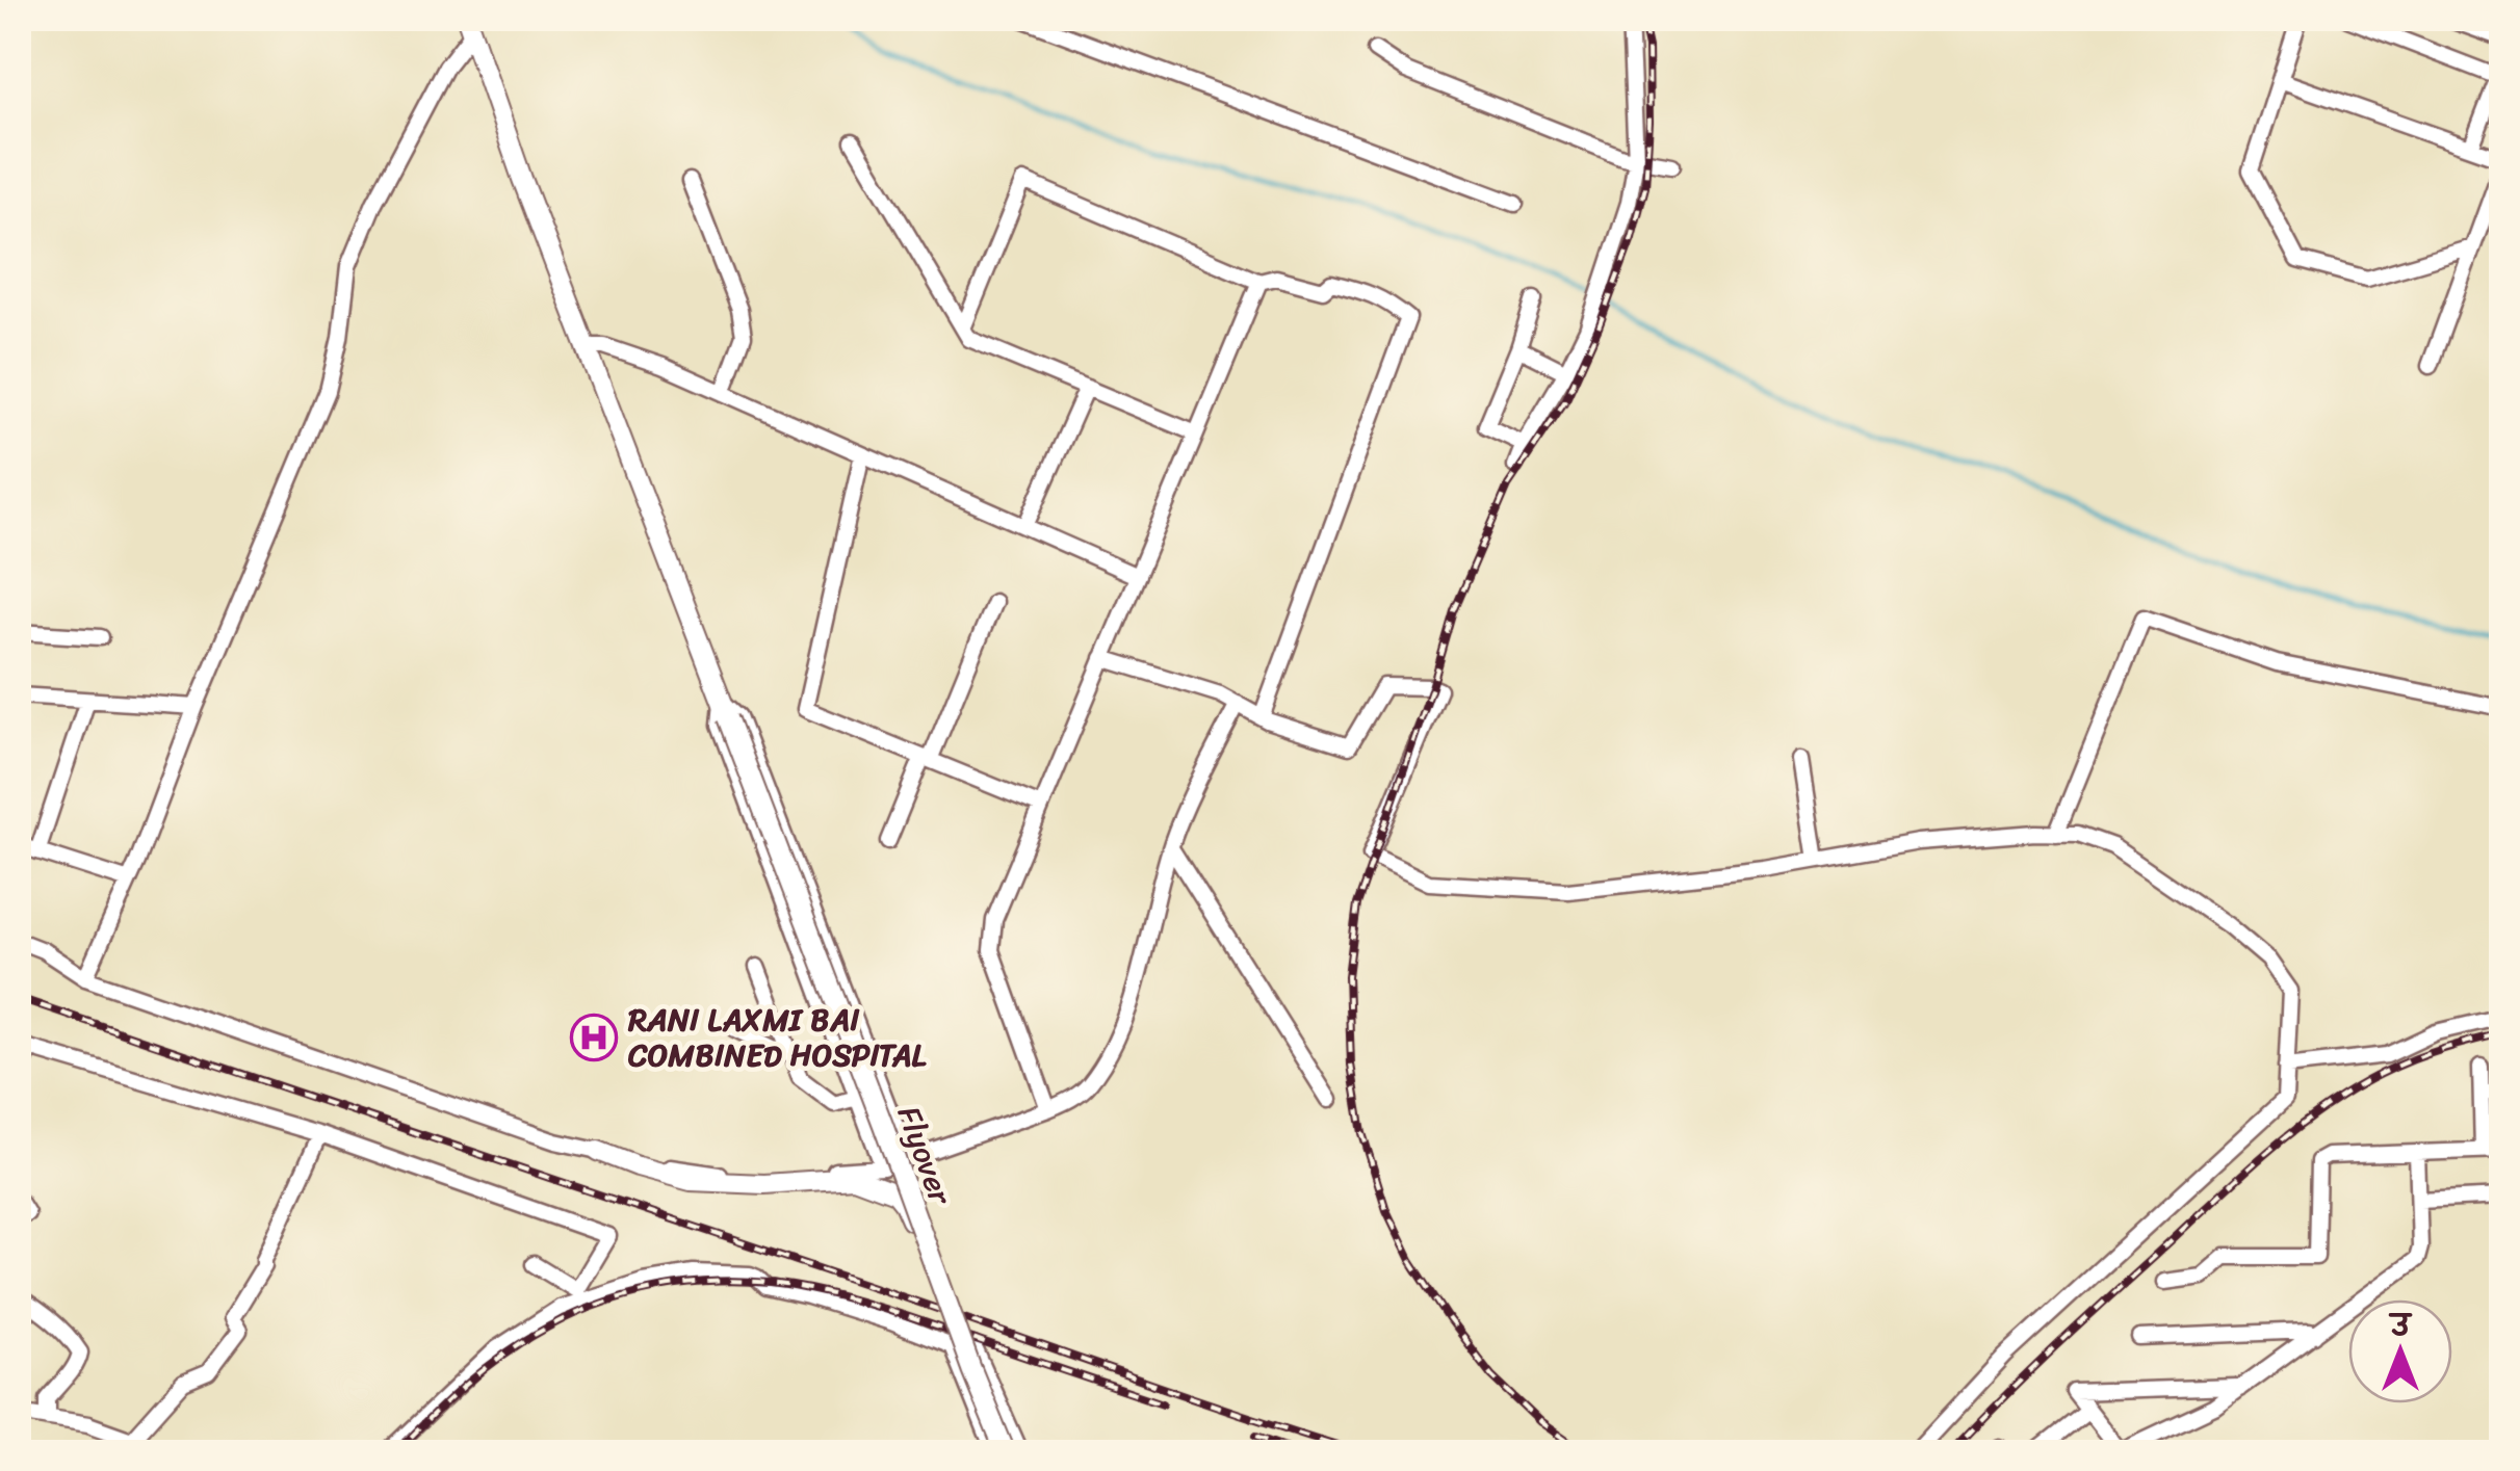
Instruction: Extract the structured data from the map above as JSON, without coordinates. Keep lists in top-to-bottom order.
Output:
{
  "streets": {
    "main road": ["Flyover"]
  },
  "places": {
    "hospital": ["RANI LAXMI BAI COMBINED HOSPITAL"]
  },
  "north": "top"
}
